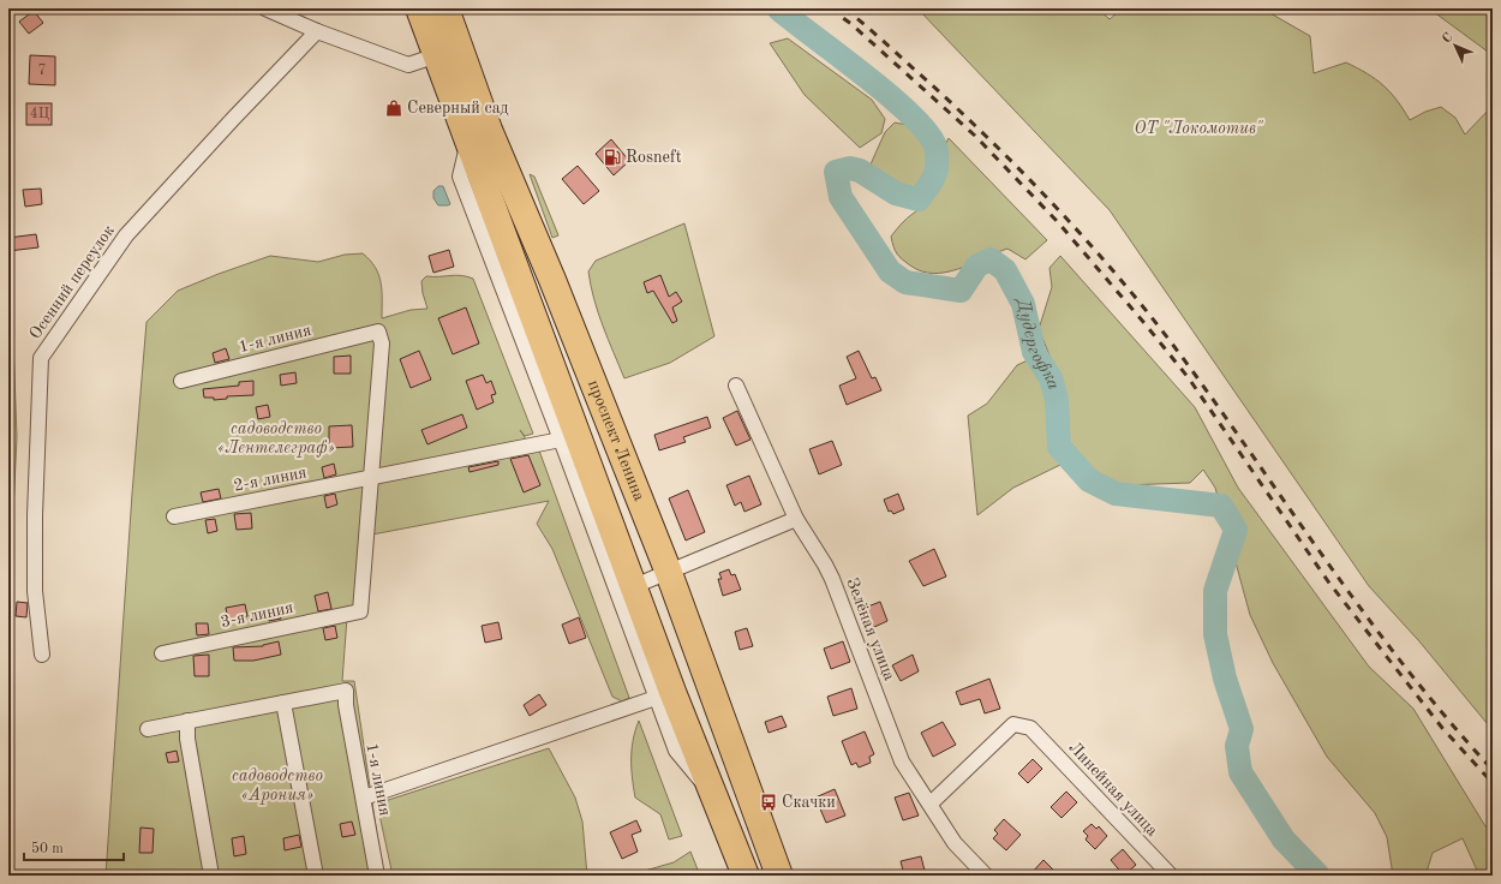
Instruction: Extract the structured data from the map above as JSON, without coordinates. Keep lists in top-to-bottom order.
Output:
{
  "streets": {
    "highway": ["проспект Ленина"],
    "street": [
      "Осенний переулок",
      "1-я линия",
      "2-я линия",
      "3-я линия",
      "Зелёная улица",
      "Линейная улица"
    ]
  },
  "crossings": [
    ["1-я линия", "2-я линия"],
    ["1-я линия", "3-я линия"],
    ["2-я линия", "3-я линия"],
    ["Зелёная улица", "Линейная улица"]
  ],
  "water": ["Дудергофка"],
  "parks": ["ОТ \"Локомотив\"", "садоводство «Лентелеграф»", "садоводство «Арония»"],
  "places": {
    "shop": ["Северный сад"],
    "fuel station": ["Rosneft"],
    "bus stop": ["Скачки"]
  },
  "house_numbers": ["7", "4Ц"],
  "scale_bar": "50 m",
  "north": "top left"
}
